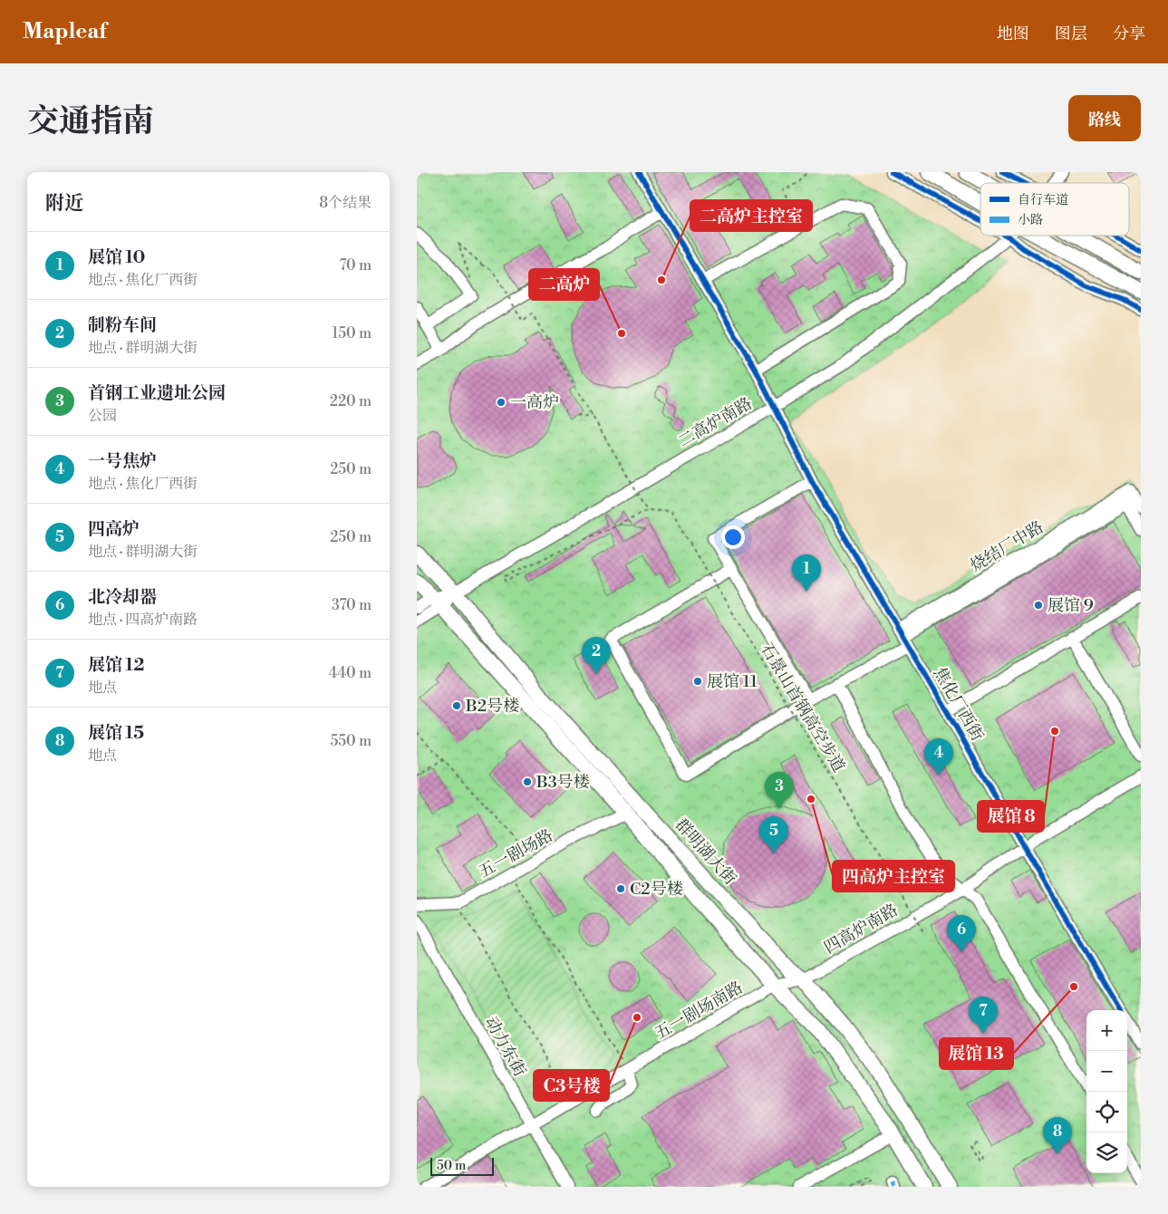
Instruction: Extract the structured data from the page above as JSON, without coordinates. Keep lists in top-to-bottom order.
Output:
{
  "streets": {
    "main road": ["群明湖大街"],
    "street": [
      "二高炉南路",
      "烧结厂中路",
      "焦化厂西街",
      "五一剧场路",
      "四高炉南路",
      "五一剧场南路",
      "动力东街"
    ],
    "path": ["石景山首钢高空步道"]
  },
  "crossings": [
    ["二高炉南路", "焦化厂西街"],
    ["二高炉南路", "群明湖大街"],
    ["烧结厂中路", "焦化厂西街"],
    ["焦化厂西街", "四高炉南路"],
    ["群明湖大街", "四高炉南路"],
    ["群明湖大街", "五一剧场南路"],
    ["四高炉南路", "五一剧场南路"],
    ["五一剧场南路", "动力东街"]
  ],
  "places": [
    "二高炉主控室",
    "二高炉",
    "一高炉",
    "展馆 9",
    "展馆 11",
    "B2号楼",
    "展馆 8",
    "B3号楼",
    "四高炉主控室",
    "C2号楼",
    "展馆 13",
    "C3号楼"
  ],
  "legend": ["自行车道", "小路"],
  "scale_bar": "50 m",
  "page": {
    "header": "Mapleaf",
    "nav": ["地图", "图层", "分享"],
    "title": "交通指南",
    "buttons": "路线",
    "heading": ["附近", "8个结果"],
    "list": [
      {
        "mark": "1",
        "name": "展馆 10",
        "note": "地点 · 焦化厂西街",
        "value": "70 m"
      },
      {
        "mark": "2",
        "name": "制粉车间",
        "note": "地点 · 群明湖大街",
        "value": "150 m"
      },
      {
        "mark": "3",
        "name": "首钢工业遗址公园",
        "note": "公园",
        "value": "220 m"
      },
      {
        "mark": "4",
        "name": "一号焦炉",
        "note": "地点 · 焦化厂西街",
        "value": "250 m"
      },
      {
        "mark": "5",
        "name": "四高炉",
        "note": "地点 · 群明湖大街",
        "value": "250 m"
      },
      {
        "mark": "6",
        "name": "北冷却器",
        "note": "地点 · 四高炉南路",
        "value": "370 m"
      },
      {
        "mark": "7",
        "name": "展馆 12",
        "note": "地点",
        "value": "440 m"
      },
      {
        "mark": "8",
        "name": "展馆 15",
        "note": "地点",
        "value": "550 m"
      }
    ],
    "pins": [
      "1",
      "2",
      "4",
      "3",
      "5",
      "6",
      "7",
      "8"
    ],
    "map_buttons": ["+", "−"],
    "scale": "50 m"
  }
}
